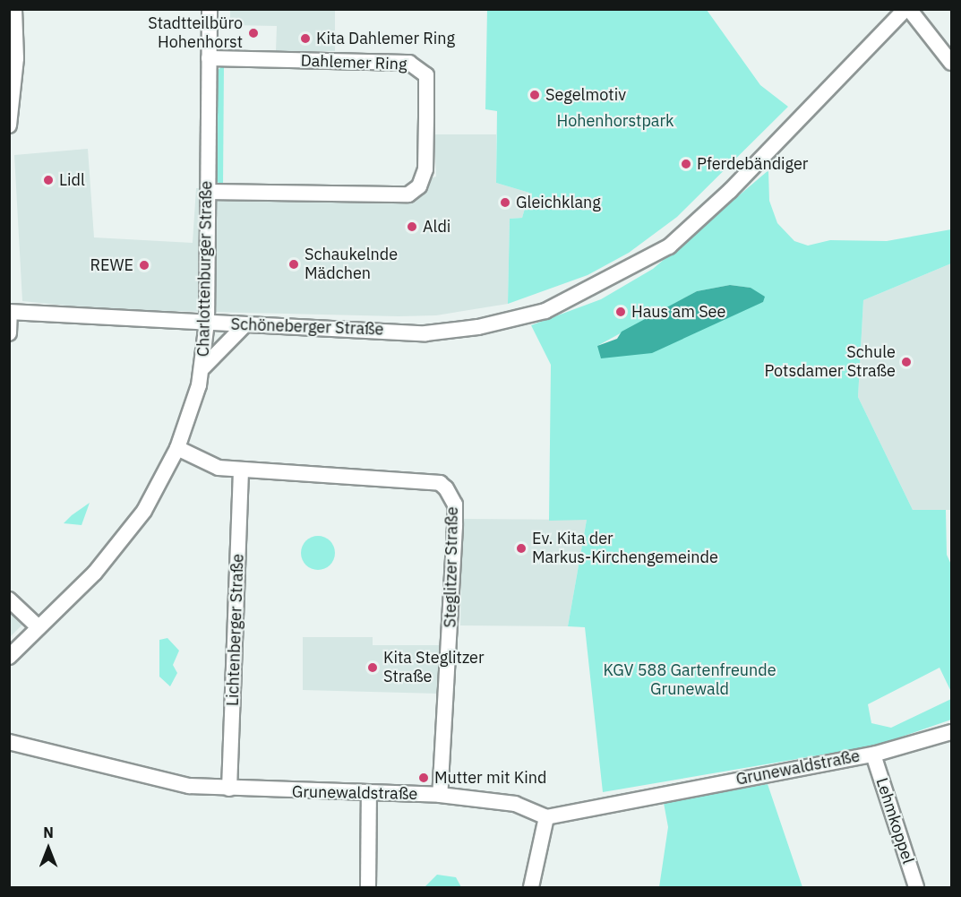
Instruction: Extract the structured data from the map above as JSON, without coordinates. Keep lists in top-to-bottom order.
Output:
{
  "streets": {
    "street": [
      "Dahlemer Ring",
      "Charlottenburger Straße",
      "Schöneberger Straße",
      "Steglitzer Straße",
      "Lichtenberger Straße",
      "Grunewaldstraße",
      "Lehmkoppel"
    ]
  },
  "crossings": [
    ["Dahlemer Ring", "Charlottenburger Straße"],
    ["Charlottenburger Straße", "Schöneberger Straße"],
    ["Charlottenburger Straße", "Steglitzer Straße"],
    ["Steglitzer Straße", "Lichtenberger Straße"],
    ["Steglitzer Straße", "Grunewaldstraße"],
    ["Lichtenberger Straße", "Grunewaldstraße"],
    ["Grunewaldstraße", "Lehmkoppel"]
  ],
  "parks": ["Hohenhorstpark", "KGV 588 Gartenfreunde Grunewald"],
  "places": [
    "Stadtteilbüro Hohenhorst",
    "Kita Dahlemer Ring",
    "Segelmotiv",
    "Pferdebändiger",
    "Lidl",
    "Gleichklang",
    "Aldi",
    "Schaukelnde Mädchen",
    "REWE",
    "Haus am See",
    "Schule Potsdamer Straße",
    "Ev. Kita der Markus-Kirchengemeinde",
    "Kita Steglitzer Straße",
    "Mutter mit Kind"
  ],
  "north": "top"
}
